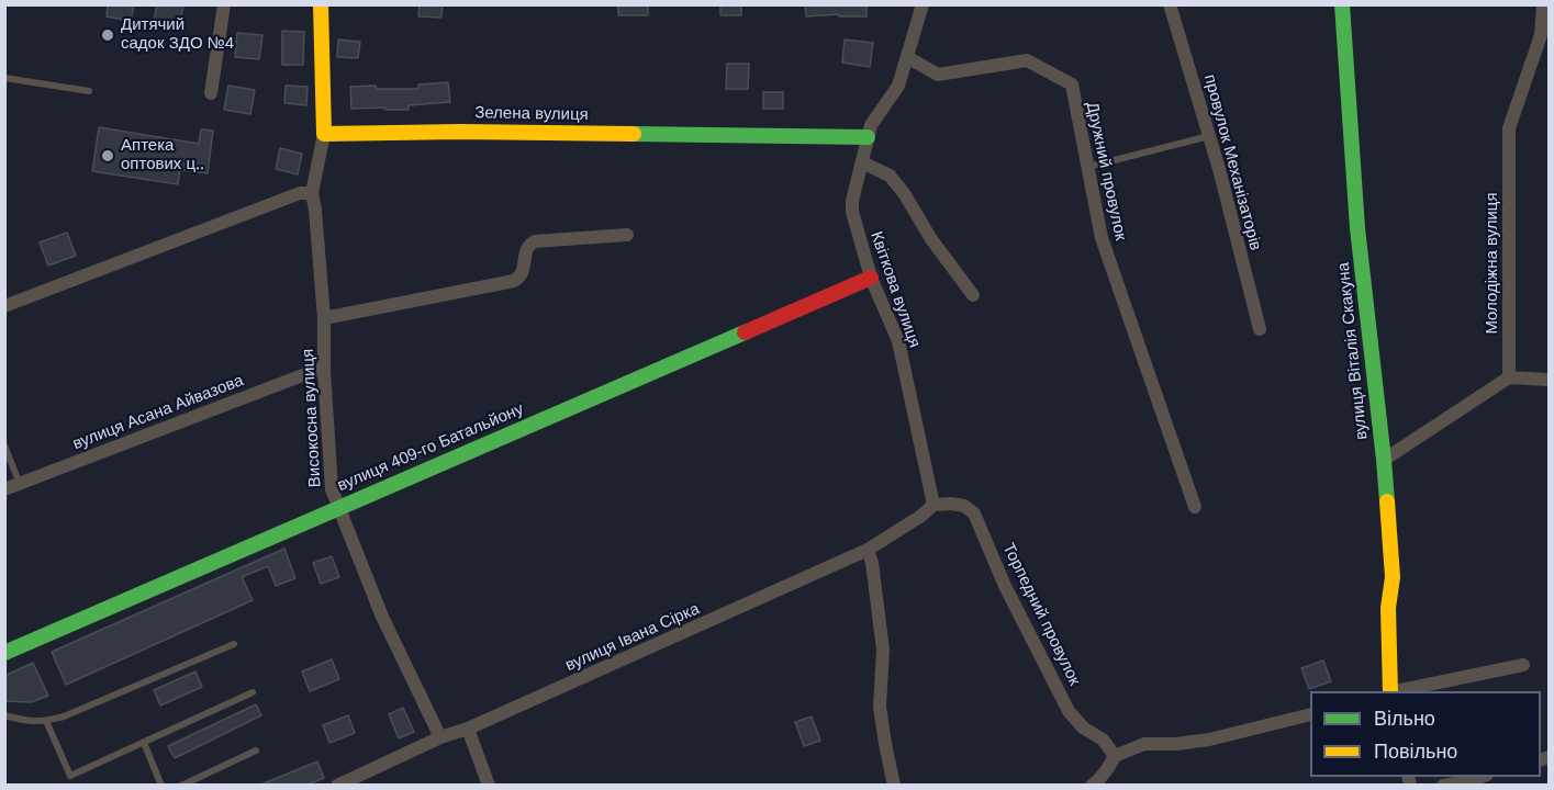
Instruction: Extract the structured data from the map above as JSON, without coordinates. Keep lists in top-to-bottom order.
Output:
{
  "streets": {
    "street": [
      "Зелена вулиця",
      "провулок Механізаторів",
      "Дружний провулок",
      "Молодіжна вулиця",
      "Квіткова вулиця",
      "вулиця Віталія Скакуна",
      "вулиця Асана Айвазова",
      "Високосна вулиця",
      "вулиця 409-го Батальйону",
      "Торпедний провулок",
      "вулиця Івана Сірка"
    ]
  },
  "crossings": [
    ["Зелена вулиця", "Квіткова вулиця"],
    ["Зелена вулиця", "Високосна вулиця"],
    ["Дружний провулок", "Квіткова вулиця"],
    ["Квіткова вулиця", "вулиця 409-го Батальйону"],
    ["Квіткова вулиця", "Торпедний провулок"],
    ["Квіткова вулиця", "вулиця Івана Сірка"],
    ["вулиця Асана Айвазова", "Високосна вулиця"],
    ["Високосна вулиця", "вулиця 409-го Батальйону"],
    ["Високосна вулиця", "вулиця Івана Сірка"],
    ["Торпедний провулок", "вулиця Івана Сірка"]
  ],
  "places": ["Дитячий садок ЗДО №4", "Аптека оптових ц‥"],
  "legend": ["Вільно", "Повільно"]
}
